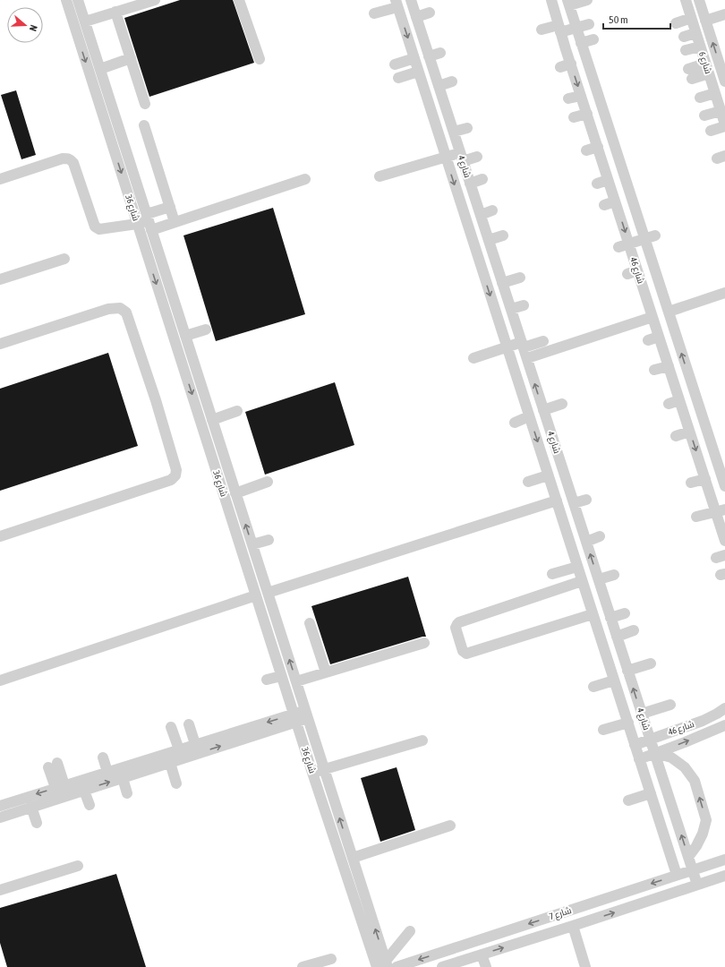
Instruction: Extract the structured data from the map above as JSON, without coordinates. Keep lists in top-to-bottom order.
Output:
{
  "streets": {
    "street": [
      "شارع 6",
      "شارع 4",
      "شارع 36",
      "شارع 46",
      "شارع 7"
    ]
  },
  "crossings": [
    ["شارع 4", "شارع 46"],
    ["شارع 4", "شارع 7"]
  ],
  "scale_bar": "50 m",
  "north": "right"
}
